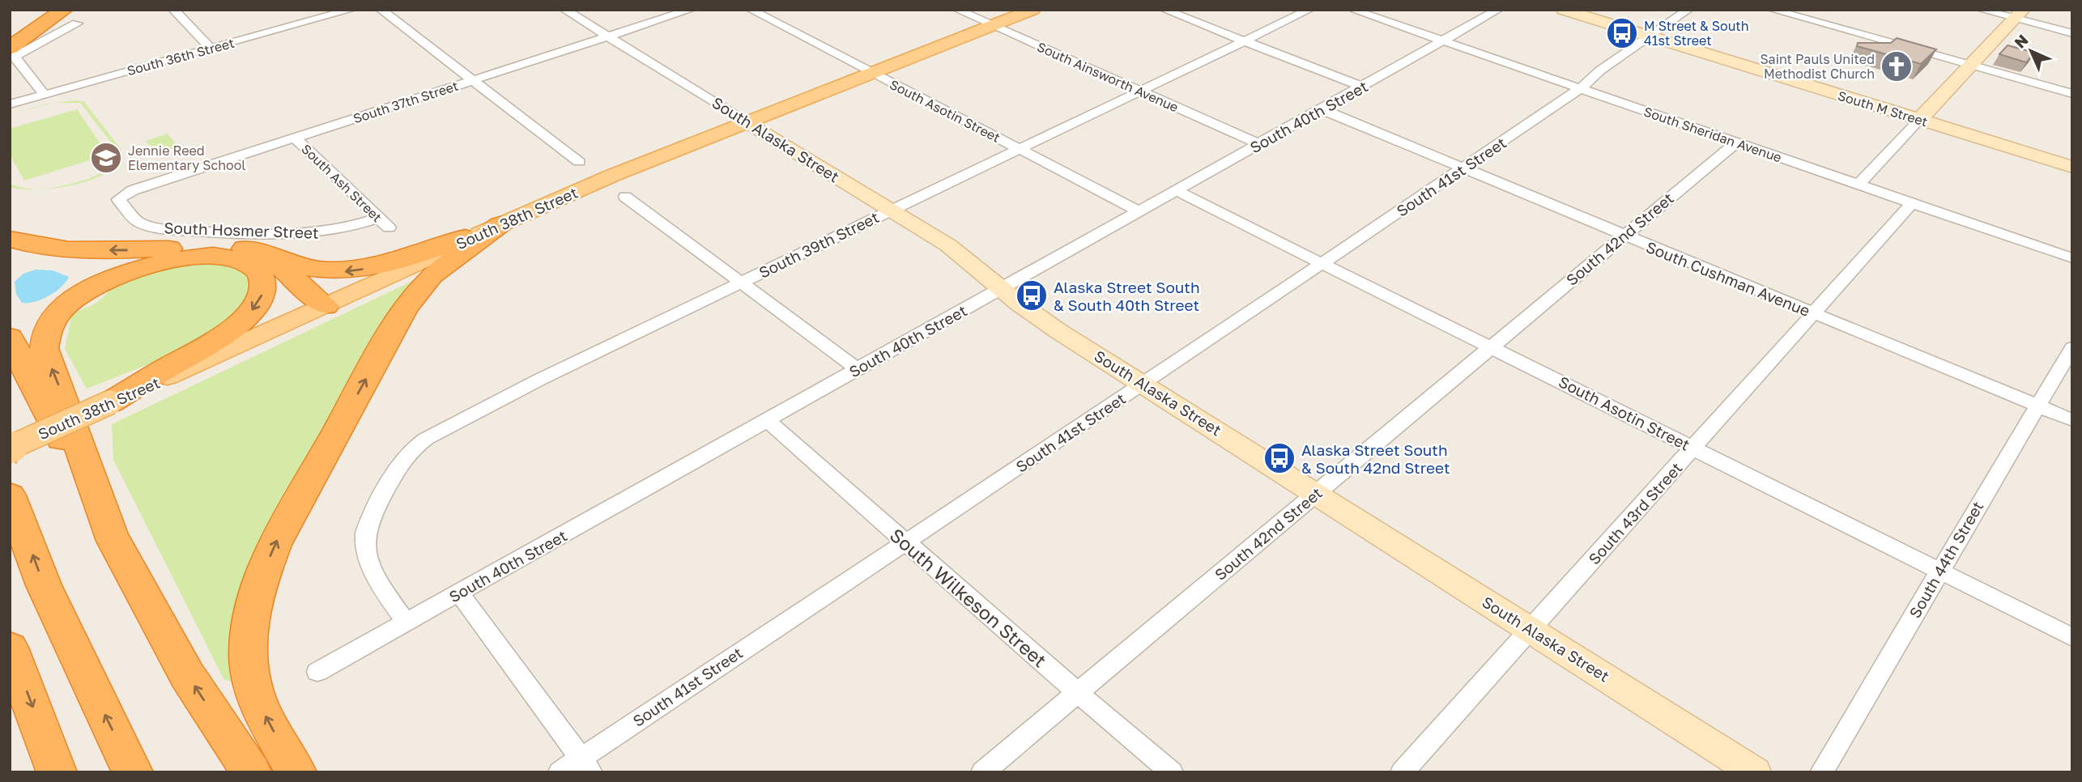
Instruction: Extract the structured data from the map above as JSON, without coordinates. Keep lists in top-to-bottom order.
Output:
{
  "streets": {
    "main road": ["South 38th Street"],
    "street": [
      "South 36th Street",
      "South Ainsworth Avenue",
      "South 37th Street",
      "South M Street",
      "South Asotin Street",
      "South 40th Street",
      "South Sheridan Avenue",
      "South Alaska Street",
      "South 41st Street",
      "South Ash Street",
      "South Hosmer Street",
      "South 42nd Street",
      "South 39th Street",
      "South Cushman Avenue",
      "South 43rd Street",
      "South 44th Street",
      "South Wilkeson Street"
    ]
  },
  "crossings": [
    ["South Ainsworth Avenue", "South 40th Street"],
    ["South Ainsworth Avenue", "South 38th Street"],
    ["South Ainsworth Avenue", "South 39th Street"],
    ["South 37th Street", "South Alaska Street"],
    ["South 37th Street", "South Ash Street"],
    ["South 37th Street", "South Hosmer Street"],
    ["South M Street", "South 41st Street"],
    ["South Asotin Street", "South 40th Street"],
    ["South Asotin Street", "South 41st Street"],
    ["South Asotin Street", "South 38th Street"],
    ["South Asotin Street", "South 42nd Street"],
    ["South Asotin Street", "South 39th Street"],
    ["South Asotin Street", "South 43rd Street"],
    ["South Asotin Street", "South 44th Street"],
    ["South 40th Street", "South Sheridan Avenue"],
    ["South 40th Street", "South Alaska Street"],
    ["South 40th Street", "South 39th Street"],
    ["South 40th Street", "South Cushman Avenue"],
    ["South 40th Street", "South Wilkeson Street"],
    ["South Sheridan Avenue", "South 41st Street"],
    ["South Sheridan Avenue", "South 42nd Street"],
    ["South Sheridan Avenue", "South 43rd Street"],
    ["South Alaska Street", "South 41st Street"],
    ["South Alaska Street", "South 38th Street"],
    ["South Alaska Street", "South 42nd Street"],
    ["South Alaska Street", "South 39th Street"],
    ["South Alaska Street", "South 43rd Street"],
    ["South 41st Street", "South Cushman Avenue"],
    ["South 41st Street", "South Wilkeson Street"],
    ["South Ash Street", "South Hosmer Street"],
    ["South 42nd Street", "South Cushman Avenue"],
    ["South 42nd Street", "South Wilkeson Street"],
    ["South Cushman Avenue", "South 43rd Street"],
    ["South Cushman Avenue", "South 44th Street"]
  ],
  "places": {
    "bus stop": ["M Street & South 41st Street", "Alaska Street South & South 40th Street", "Alaska Street South & South 42nd Street"],
    "church": ["Saint Pauls United Methodist Church"],
    "school or university": ["Jennie Reed Elementary School"]
  },
  "north": "top left"
}
